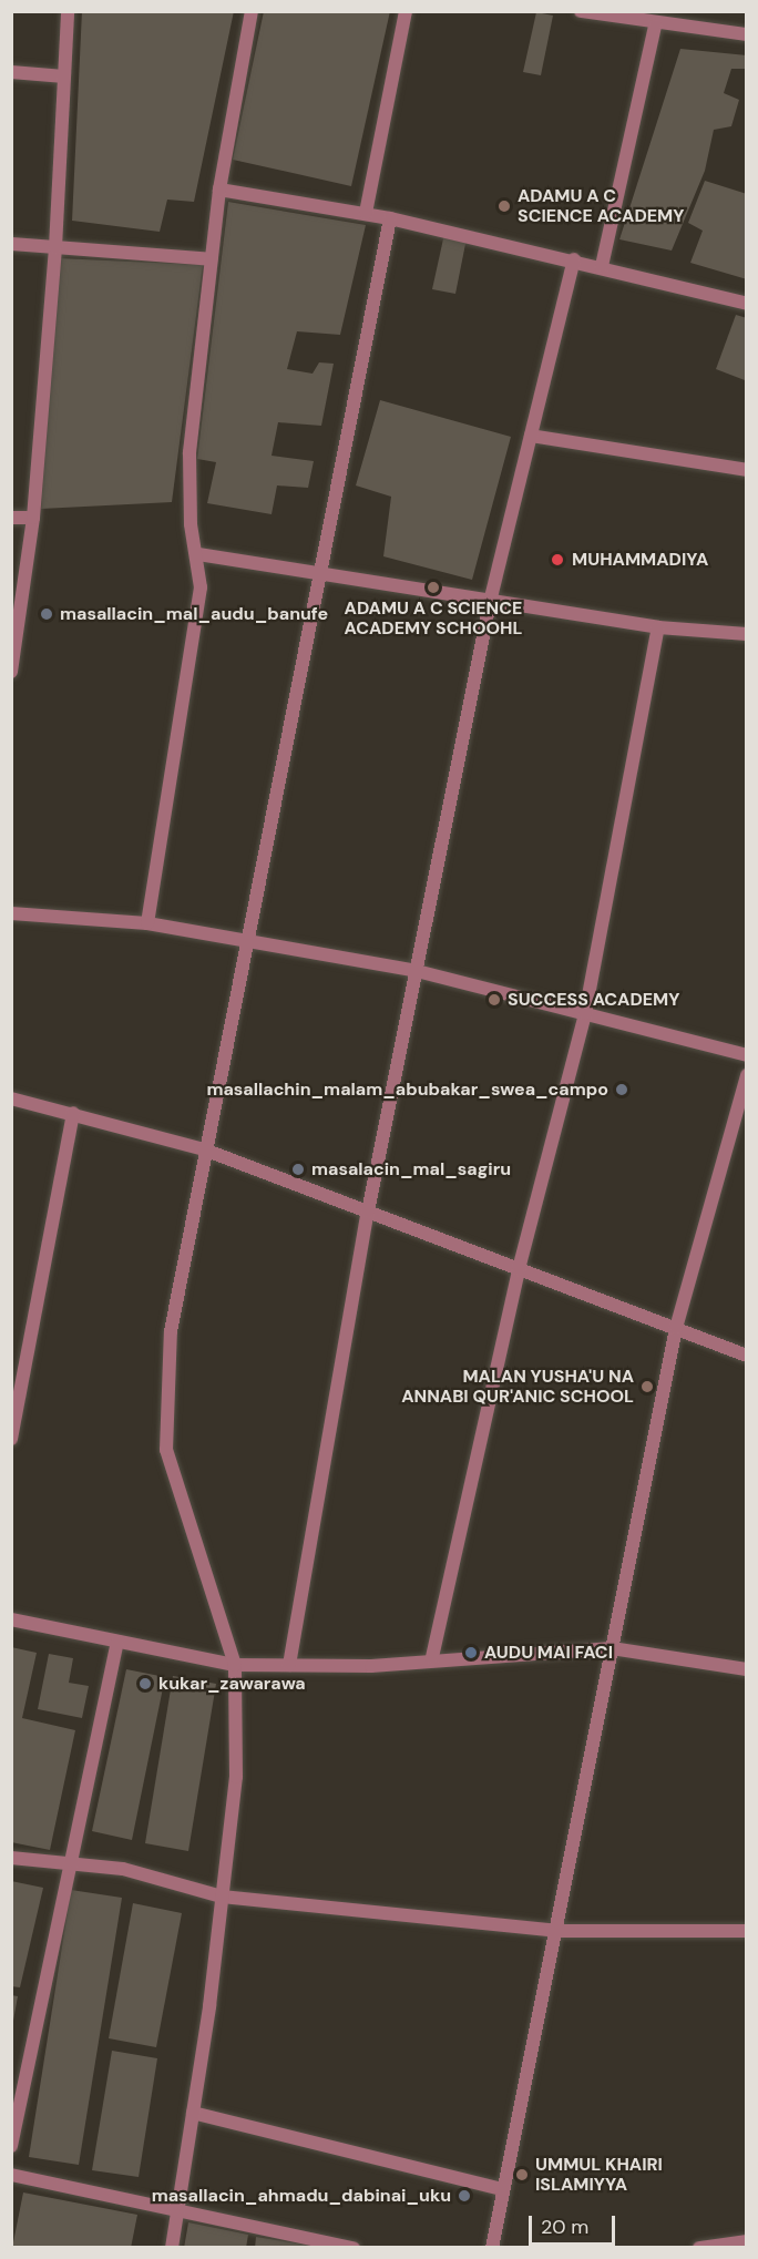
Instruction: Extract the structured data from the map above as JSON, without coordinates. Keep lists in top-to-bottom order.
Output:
{
  "places": [
    "ADAMU A C SCIENCE ACADEMY",
    "MUHAMMADIYA",
    "ADAMU A C SCIENCE ACADEMY SCHOOHL",
    "masallacin_mal_audu_banufe",
    "SUCCESS ACADEMY",
    "masallachin_malam_abubakar_swea_campo",
    "masalacin_mal_sagiru",
    "MALAN YUSHA'U NA ANNABI QUR'ANIC SCHOOL",
    "AUDU MAI FACI",
    "kukar_zawarawa",
    "UMMUL KHAIRI ISLAMIYYA",
    "masallacin_ahmadu_dabinai_uku"
  ],
  "scale_bar": "20 m"
}
